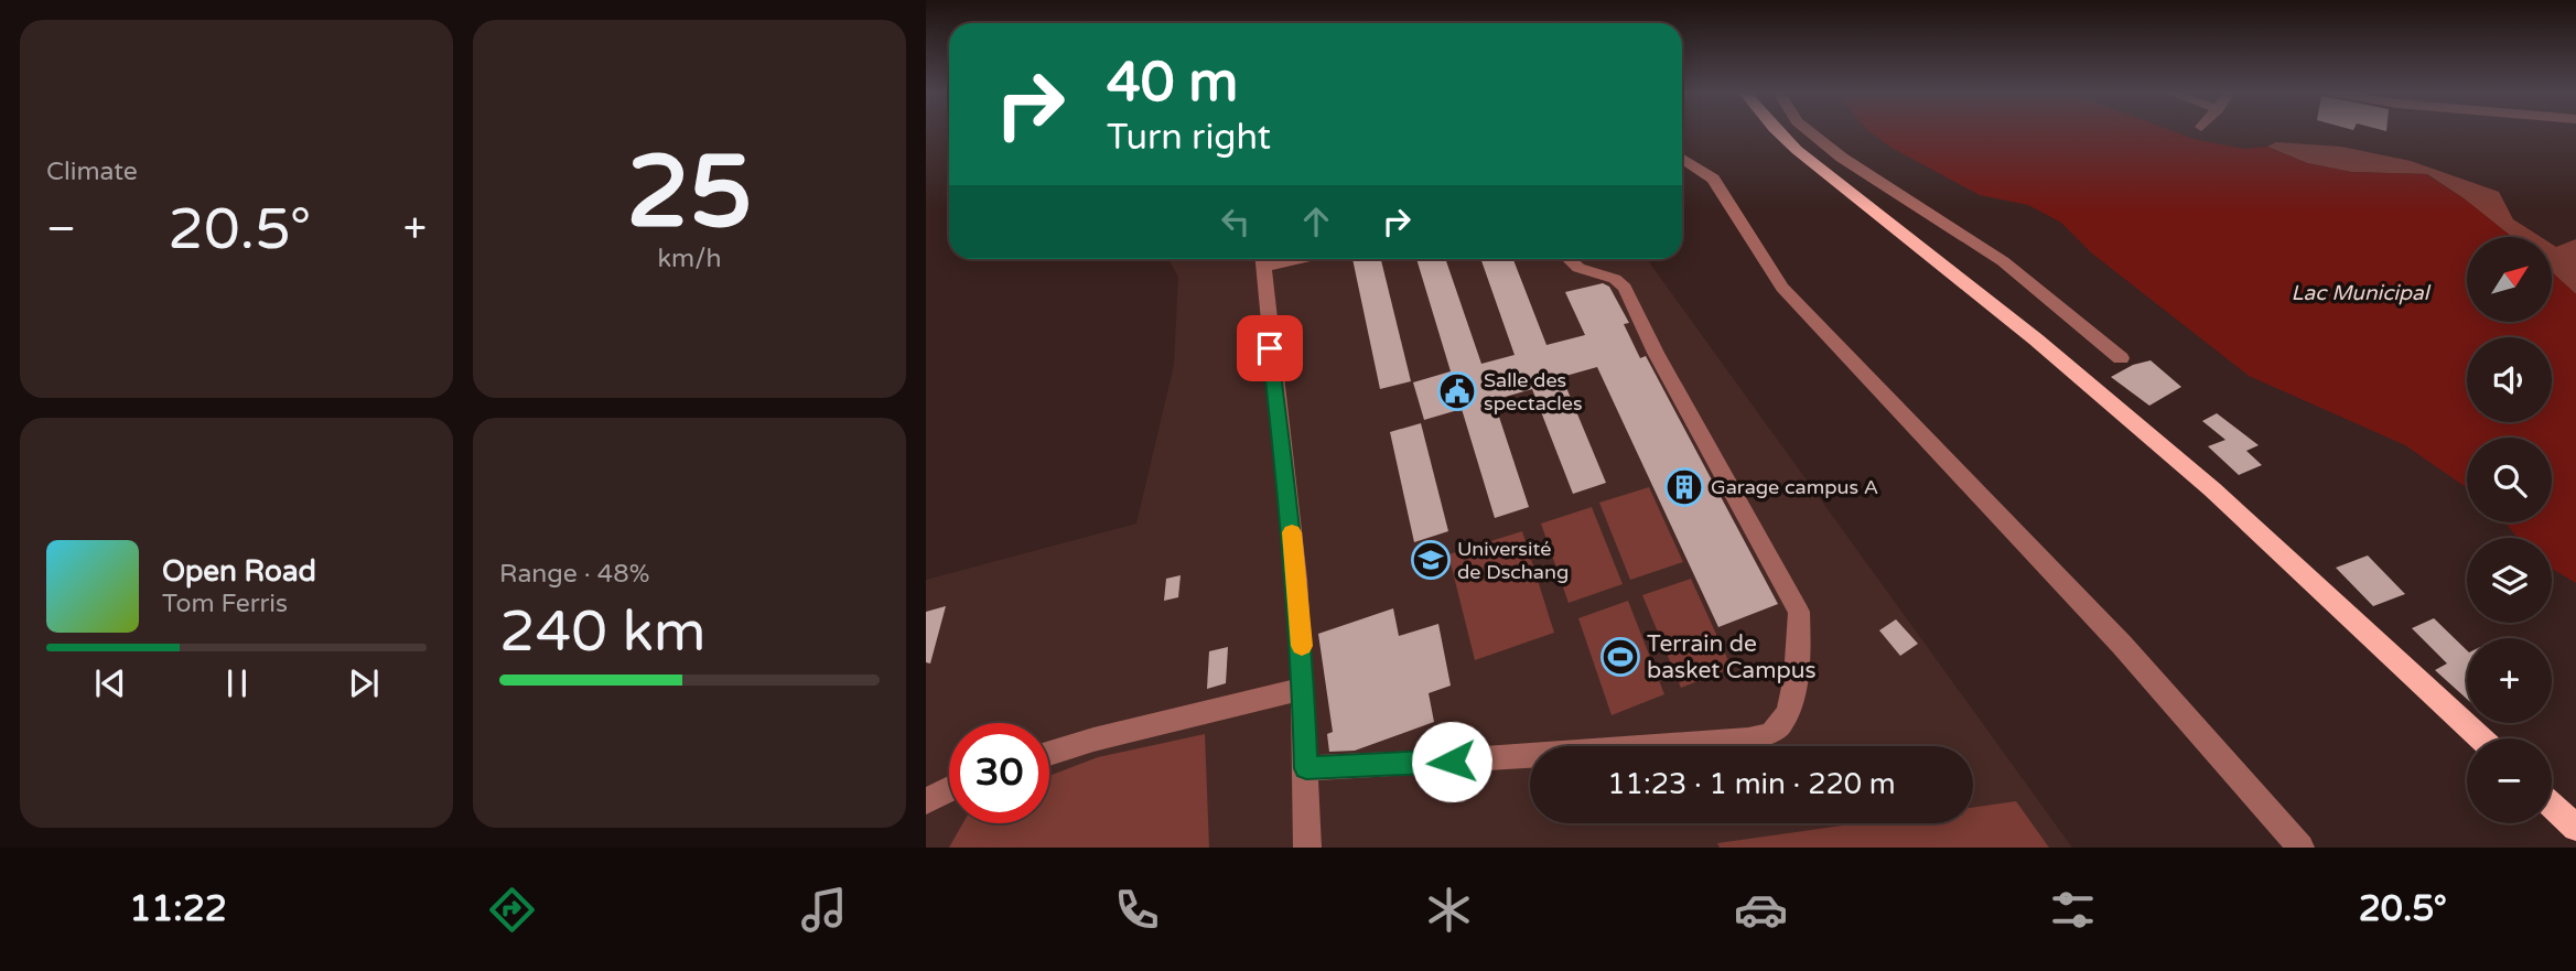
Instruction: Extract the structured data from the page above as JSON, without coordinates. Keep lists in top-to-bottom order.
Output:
{
  "water": ["Lac Municipal"],
  "places": {
    "public building": ["Salle des spectacles"],
    "building": ["Garage campus A"],
    "school or university": ["Université de Dschang"],
    "sports": ["Terrain de basket Campus"]
  },
  "north": "top right",
  "page": {
    "tile": [
      "Climate",
      ["25", "km/h"],
      ["Range · 48%", "240 km"]
    ],
    "turn": ["40 m", "Turn right"],
    "heat": ["−", "20.5°", "+"],
    "map_buttons": ["+", "−"],
    "song": ["Open Road", "Tom Ferris"],
    "limit": "30",
    "trip": "11:23 · 1 min · 220 m",
    "tabs": ["11:22", "20.5°"]
  }
}
